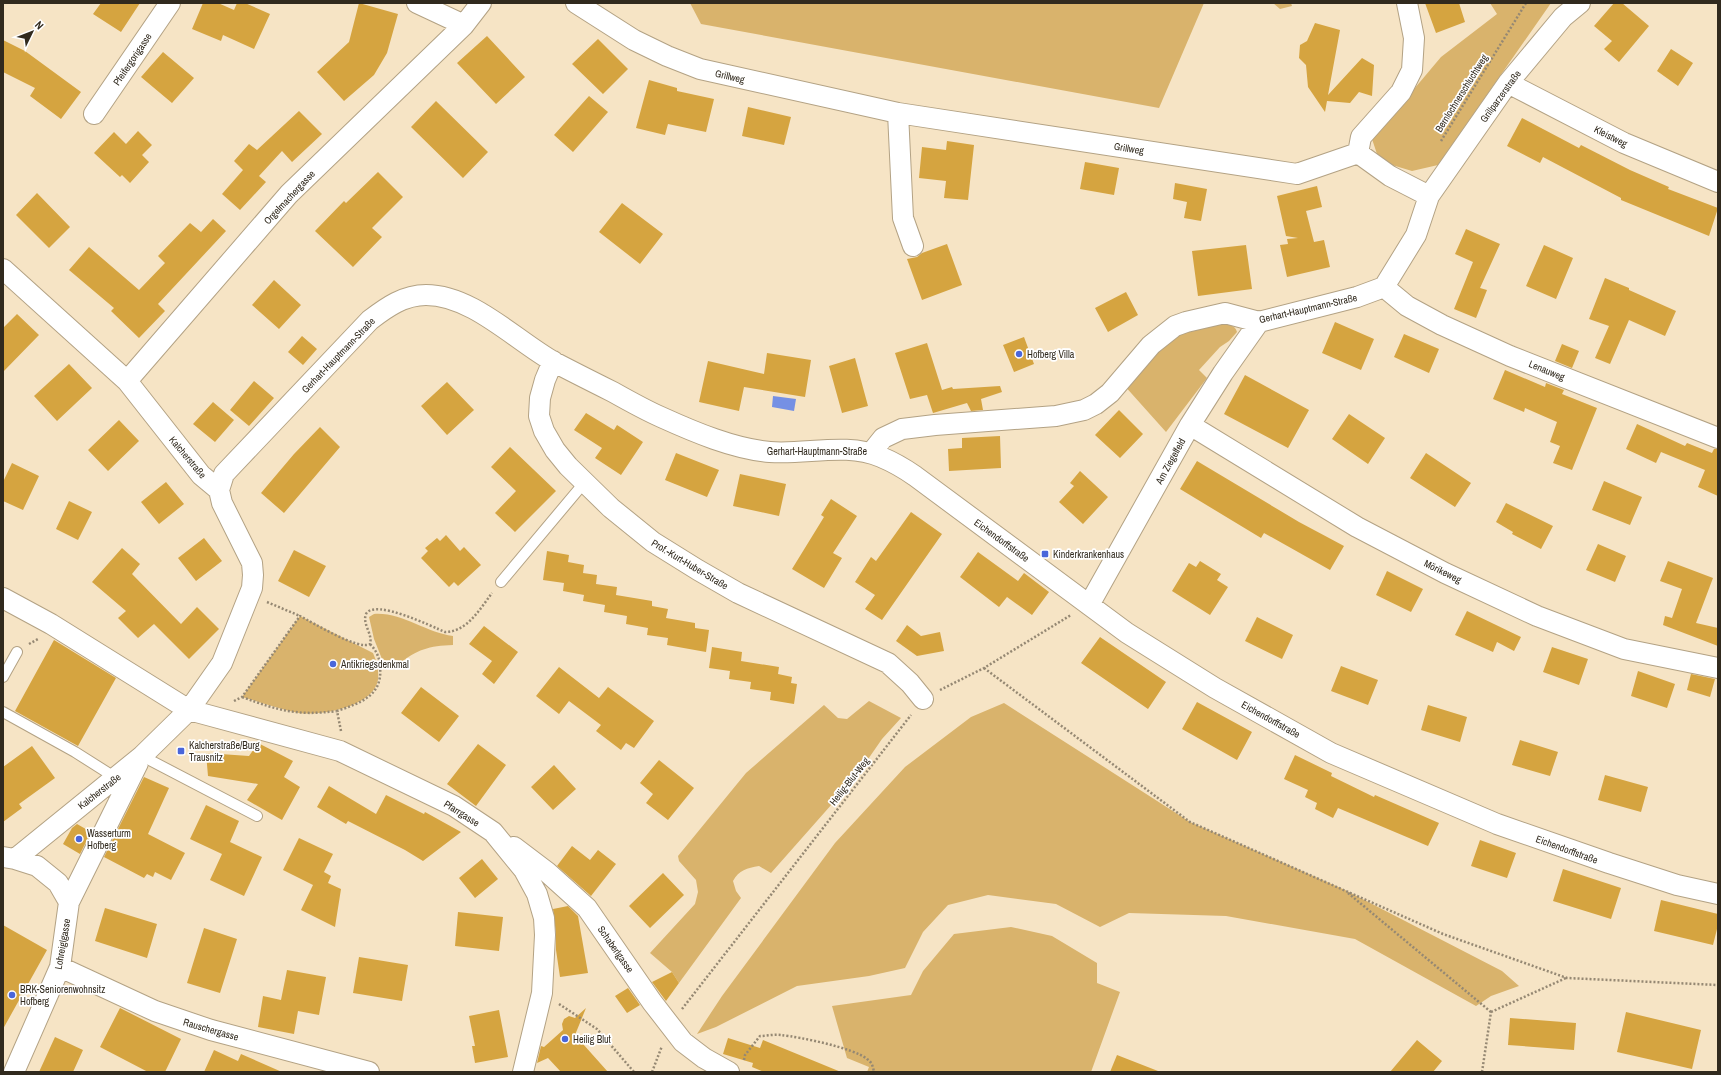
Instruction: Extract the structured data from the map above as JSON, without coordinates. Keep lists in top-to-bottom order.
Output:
{
  "streets": {
    "street": [
      "Pfeifergorigasse",
      "Grillweg",
      "Grillparzerstraße",
      "Kleistweg",
      "Orgelmachergasse",
      "Gerhart-Hauptmann-Straße",
      "Lenauweg",
      "Kalcherstraße",
      "Am Ziegelfeld",
      "Eichendorffstraße",
      "Prof.-Kurt-Huber-Straße",
      "Mörikeweg",
      "Pfarrgasse",
      "Lohreiglgasse",
      "Schaberlgasse",
      "Rauschergasse"
    ],
    "path": ["Bernlochnerschluchtweg", "Heilig-Blut-Weg"]
  },
  "crossings": [
    ["Grillparzerstraße", "Kleistweg"],
    ["Orgelmachergasse", "Kalcherstraße"],
    ["Gerhart-Hauptmann-Straße", "Lenauweg"],
    ["Gerhart-Hauptmann-Straße", "Kalcherstraße"],
    ["Gerhart-Hauptmann-Straße", "Am Ziegelfeld"],
    ["Gerhart-Hauptmann-Straße", "Eichendorffstraße"],
    ["Gerhart-Hauptmann-Straße", "Prof.-Kurt-Huber-Straße"],
    ["Kalcherstraße", "Pfarrgasse"],
    ["Kalcherstraße", "Lohreiglgasse"],
    ["Am Ziegelfeld", "Eichendorffstraße"],
    ["Am Ziegelfeld", "Mörikeweg"],
    ["Am Ziegelfeld", "Heilig-Blut-Weg"],
    ["Eichendorffstraße", "Heilig-Blut-Weg"],
    ["Prof.-Kurt-Huber-Straße", "Heilig-Blut-Weg"],
    ["Heilig-Blut-Weg", "Schaberlgasse"],
    ["Pfarrgasse", "Schaberlgasse"],
    ["Lohreiglgasse", "Rauschergasse"]
  ],
  "places": {
    "other": [
      "Hofberg Villa",
      "Antikriegsdenkmal",
      "Wasserturm Hofberg",
      "BRK-Seniorenwohnsitz Hofberg",
      "Heilig Blut"
    ],
    "transit": ["Kinderkrankenhaus", "Kalcherstraße/Burg Trausnitz"]
  },
  "north": "top right"
}
